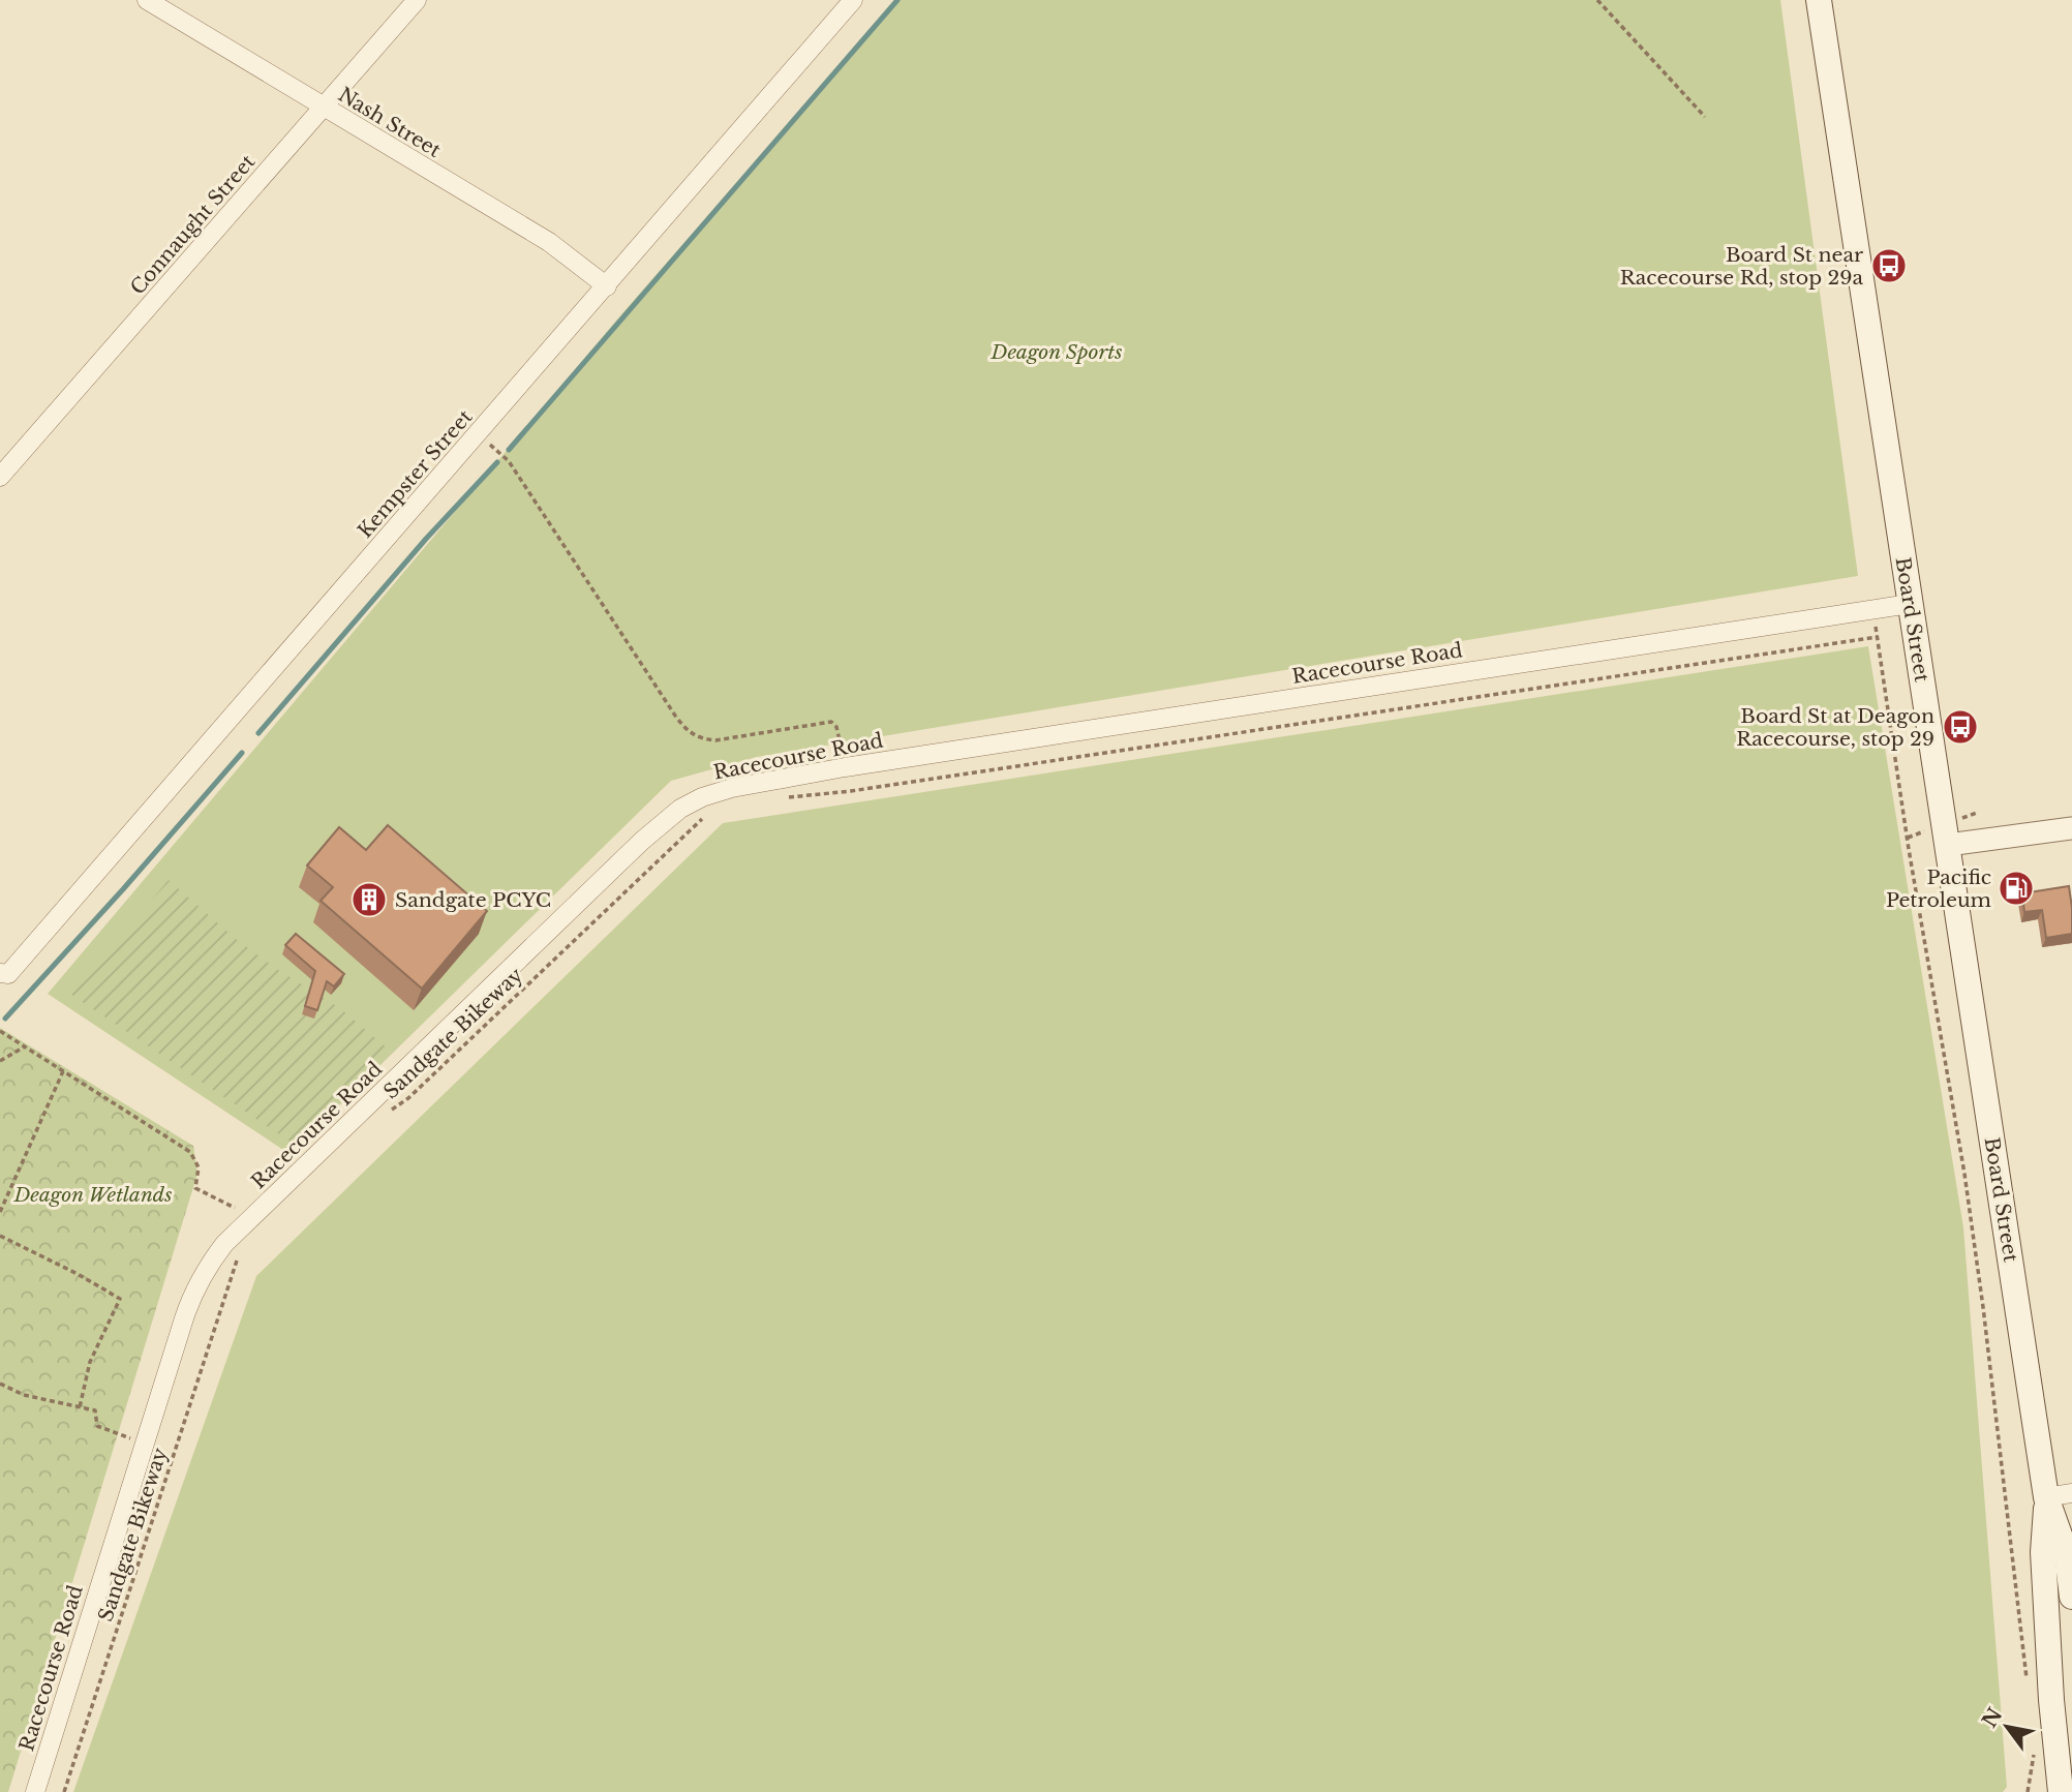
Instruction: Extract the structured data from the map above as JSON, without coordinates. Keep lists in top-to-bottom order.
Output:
{
  "streets": {
    "main road": ["Board Street"],
    "street": [
      "Nash Street",
      "Connaught Street",
      "Kempster Street",
      "Racecourse Road"
    ],
    "path": ["Sandgate Bikeway"]
  },
  "crossings": [
    ["Nash Street", "Connaught Street"],
    ["Nash Street", "Kempster Street"],
    ["Board Street", "Racecourse Road"]
  ],
  "parks": ["Deagon Sports", "Deagon Wetlands"],
  "places": {
    "bus stop": ["Board St near Racecourse Rd, stop 29a", "Board St at Deagon Racecourse, stop 29"],
    "fuel station": ["Pacific Petroleum"],
    "building": ["Sandgate PCYC"]
  },
  "north": "top left"
}
